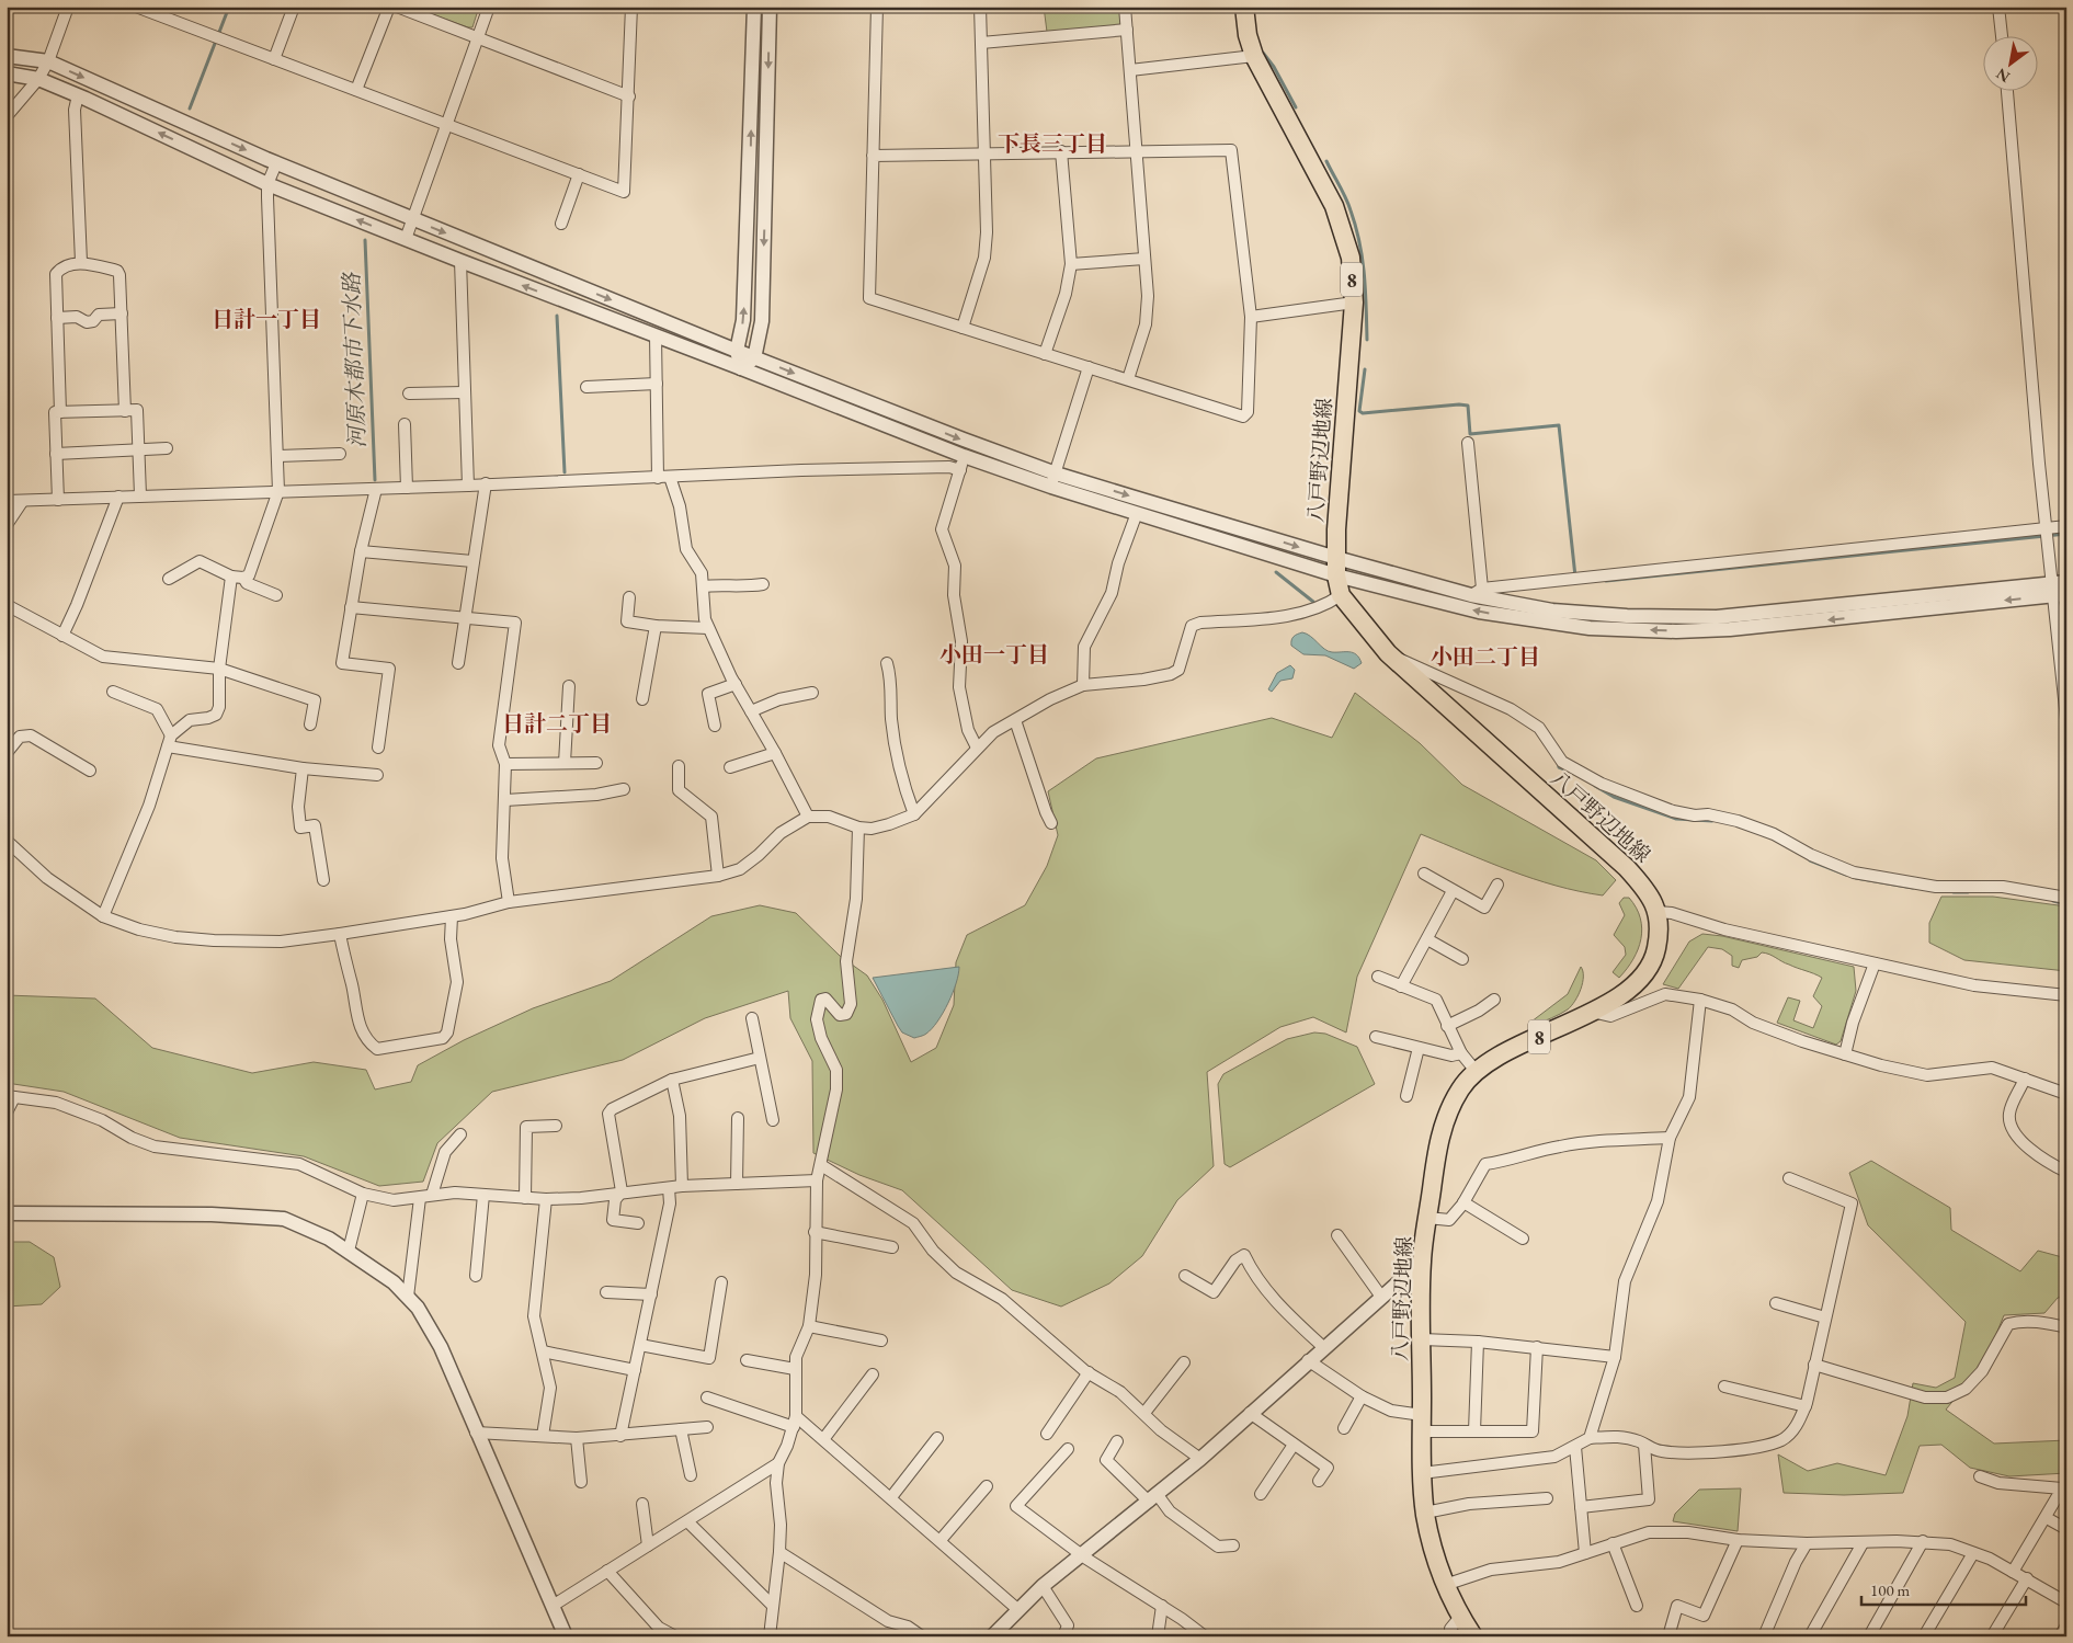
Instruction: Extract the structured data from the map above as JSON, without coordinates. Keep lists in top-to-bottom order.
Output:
{
  "streets": {
    "main road": ["8", "八戸野辺地線"]
  },
  "districts": [
    "下長三丁目",
    "日計一丁目",
    "小田一丁目",
    "小田二丁目",
    "日計二丁目"
  ],
  "water": ["河原木都市下水路"],
  "scale_bar": "100 m",
  "north": "bottom left"
}
